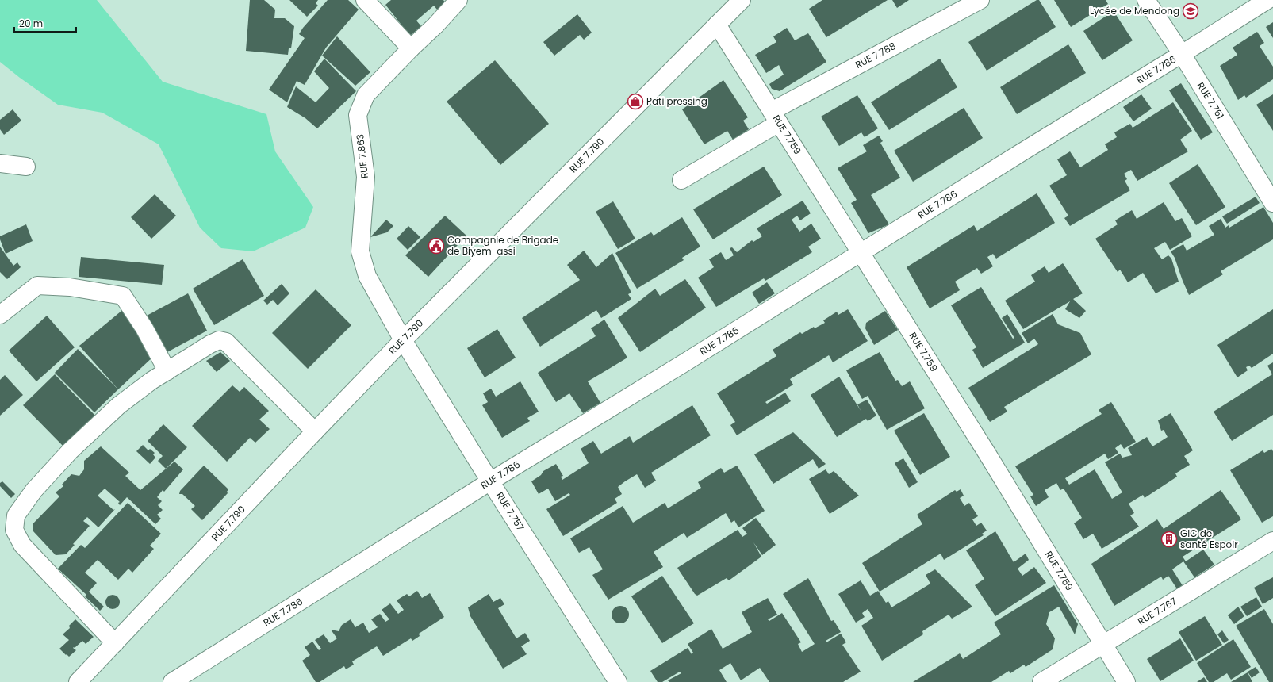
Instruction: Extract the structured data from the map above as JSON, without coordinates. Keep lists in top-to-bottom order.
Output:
{
  "streets": {
    "street": [
      "RUE 7.788",
      "RUE 7.786",
      "RUE 7.761",
      "RUE 7.759",
      "RUE 7.790",
      "RUE 7.863",
      "RUE 7.757",
      "RUE 7.767"
    ]
  },
  "crossings": [
    ["RUE 7.788", "RUE 7.759"],
    ["RUE 7.786", "RUE 7.761"],
    ["RUE 7.786", "RUE 7.759"],
    ["RUE 7.786", "RUE 7.757"],
    ["RUE 7.759", "RUE 7.790"],
    ["RUE 7.759", "RUE 7.767"],
    ["RUE 7.790", "RUE 7.863"],
    ["RUE 7.790", "RUE 7.757"],
    ["RUE 7.863", "RUE 7.757"]
  ],
  "places": {
    "school or university": ["Lycée de Mendong"],
    "shop": ["Pati pressing"],
    "public building": ["Compagnie de Brigade de Biyem-assi"],
    "building": ["GIC de santé Espoir"]
  },
  "scale_bar": "20 m"
}
